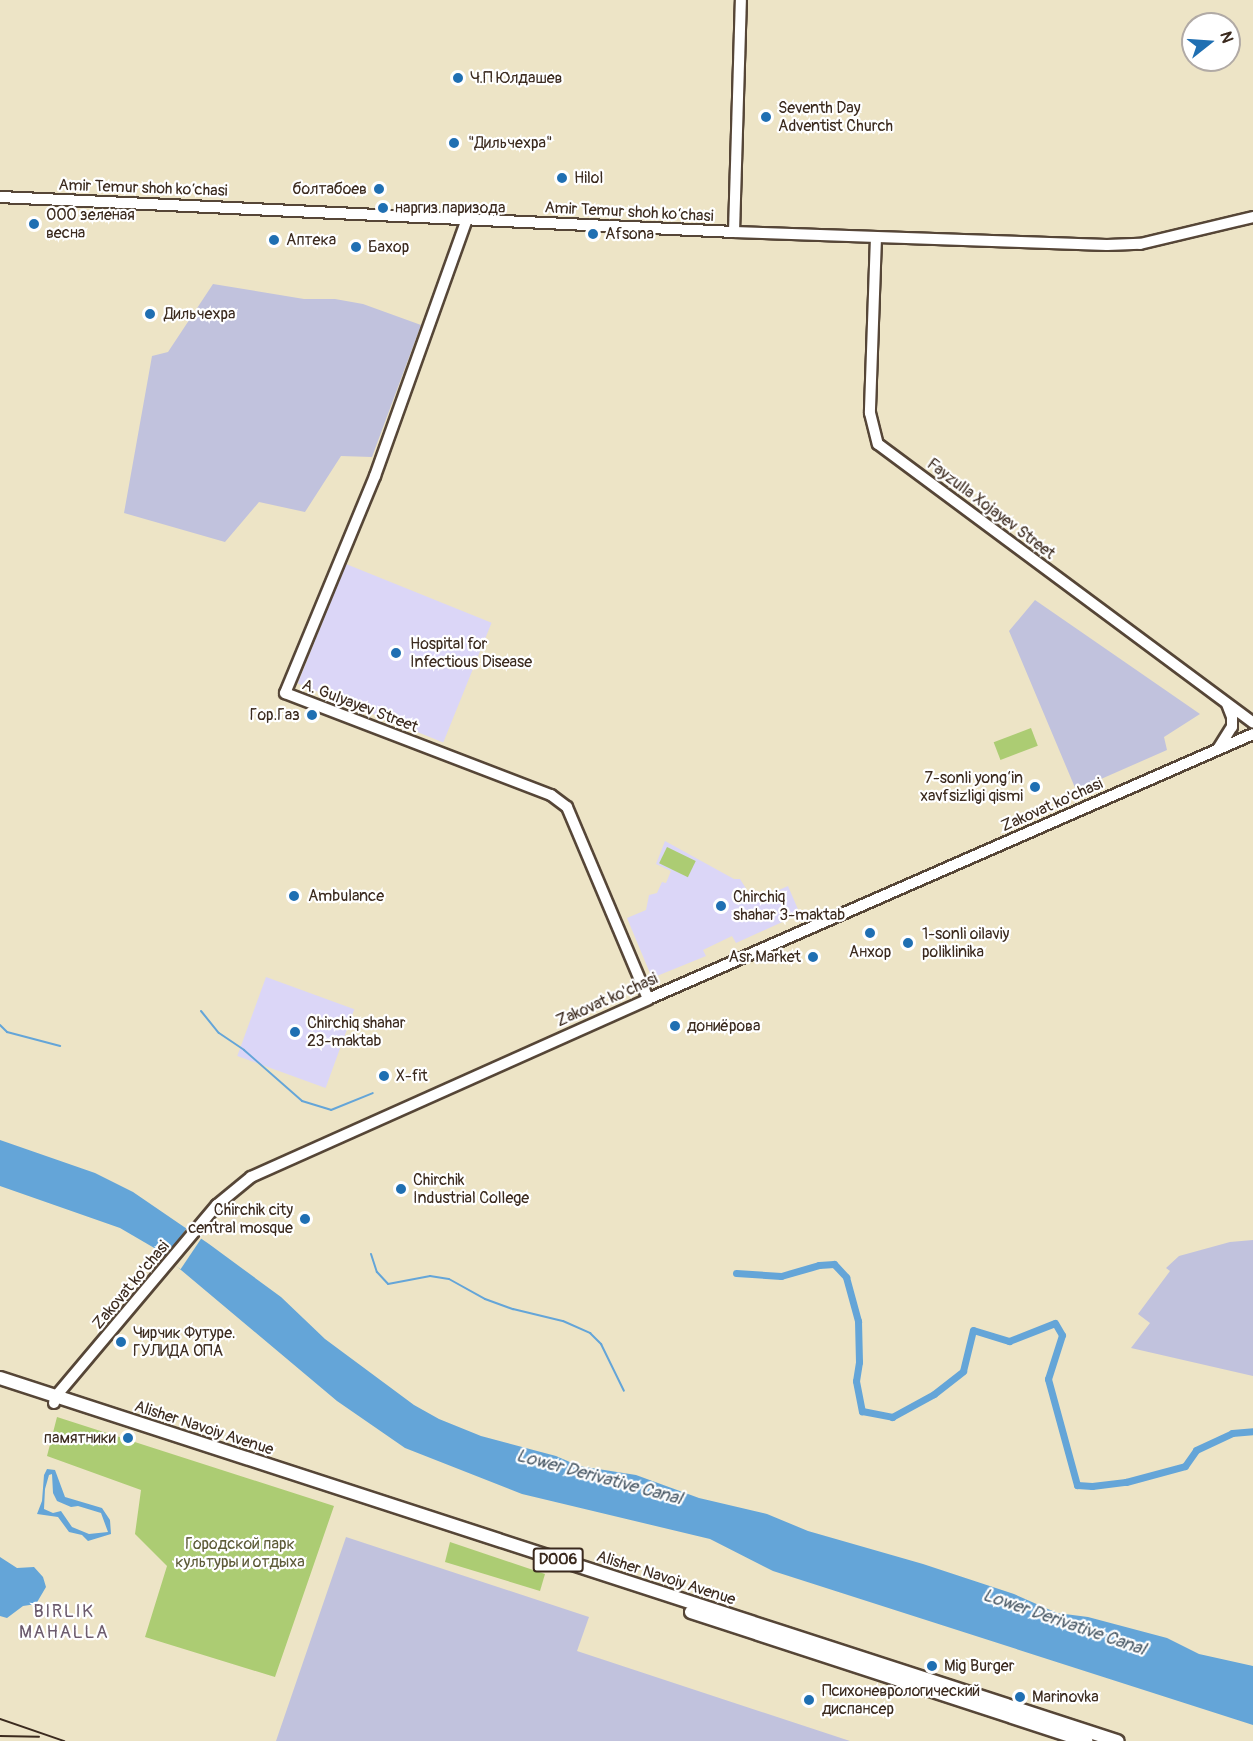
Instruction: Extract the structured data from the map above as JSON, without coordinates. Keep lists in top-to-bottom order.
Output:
{
  "streets": {
    "main road": [
      "Amir Temur shoh ko‘chasi",
      "Fayzulla Xojayev Street",
      "A. Gulyayev Street",
      "Zakovat ko'chasi",
      "Alisher Navoiy Avenue",
      "D006"
    ]
  },
  "crossings": [
    ["Amir Temur shoh ko‘chasi", "Fayzulla Xojayev Street"],
    ["Amir Temur shoh ko‘chasi", "A. Gulyayev Street"],
    ["A. Gulyayev Street", "Zakovat ko'chasi"],
    ["Zakovat ko'chasi", "Alisher Navoiy Avenue"]
  ],
  "districts": ["BIRLIK MAHALLA"],
  "water": ["Lower Derivative Canal"],
  "parks": ["Городской парк культуры и отдыха"],
  "places": [
    "Ч.П Юлдашев",
    "Seventh Day Adventist Church",
    "\"Дильчехра\"",
    "Hilol",
    "болтабоев",
    "наргиз паризода",
    "ООО зеленая весна",
    "Afsona",
    "Аптека",
    "Бахор",
    "Дильчехра",
    "Hospital for Infectious Disease",
    "Гор.Газ",
    "7-sonli yong‘in xavfsizligi qismi",
    "Ambulance",
    "Chirchiq shahar 3-maktab",
    "Анхор",
    "1-sonli oilaviy poliklinika",
    "Asr Market",
    "дониёрова",
    "Chirchiq shahar 23-maktab",
    "X-fit",
    "Chirchik Industrial College",
    "Chirchik city central mosque",
    "Чирчик Футуре. ГУЛИДА ОПА",
    "памятники",
    "Mig Burger",
    "Marinovka",
    "Психоневрологический диспансер"
  ],
  "north": "right"
}
